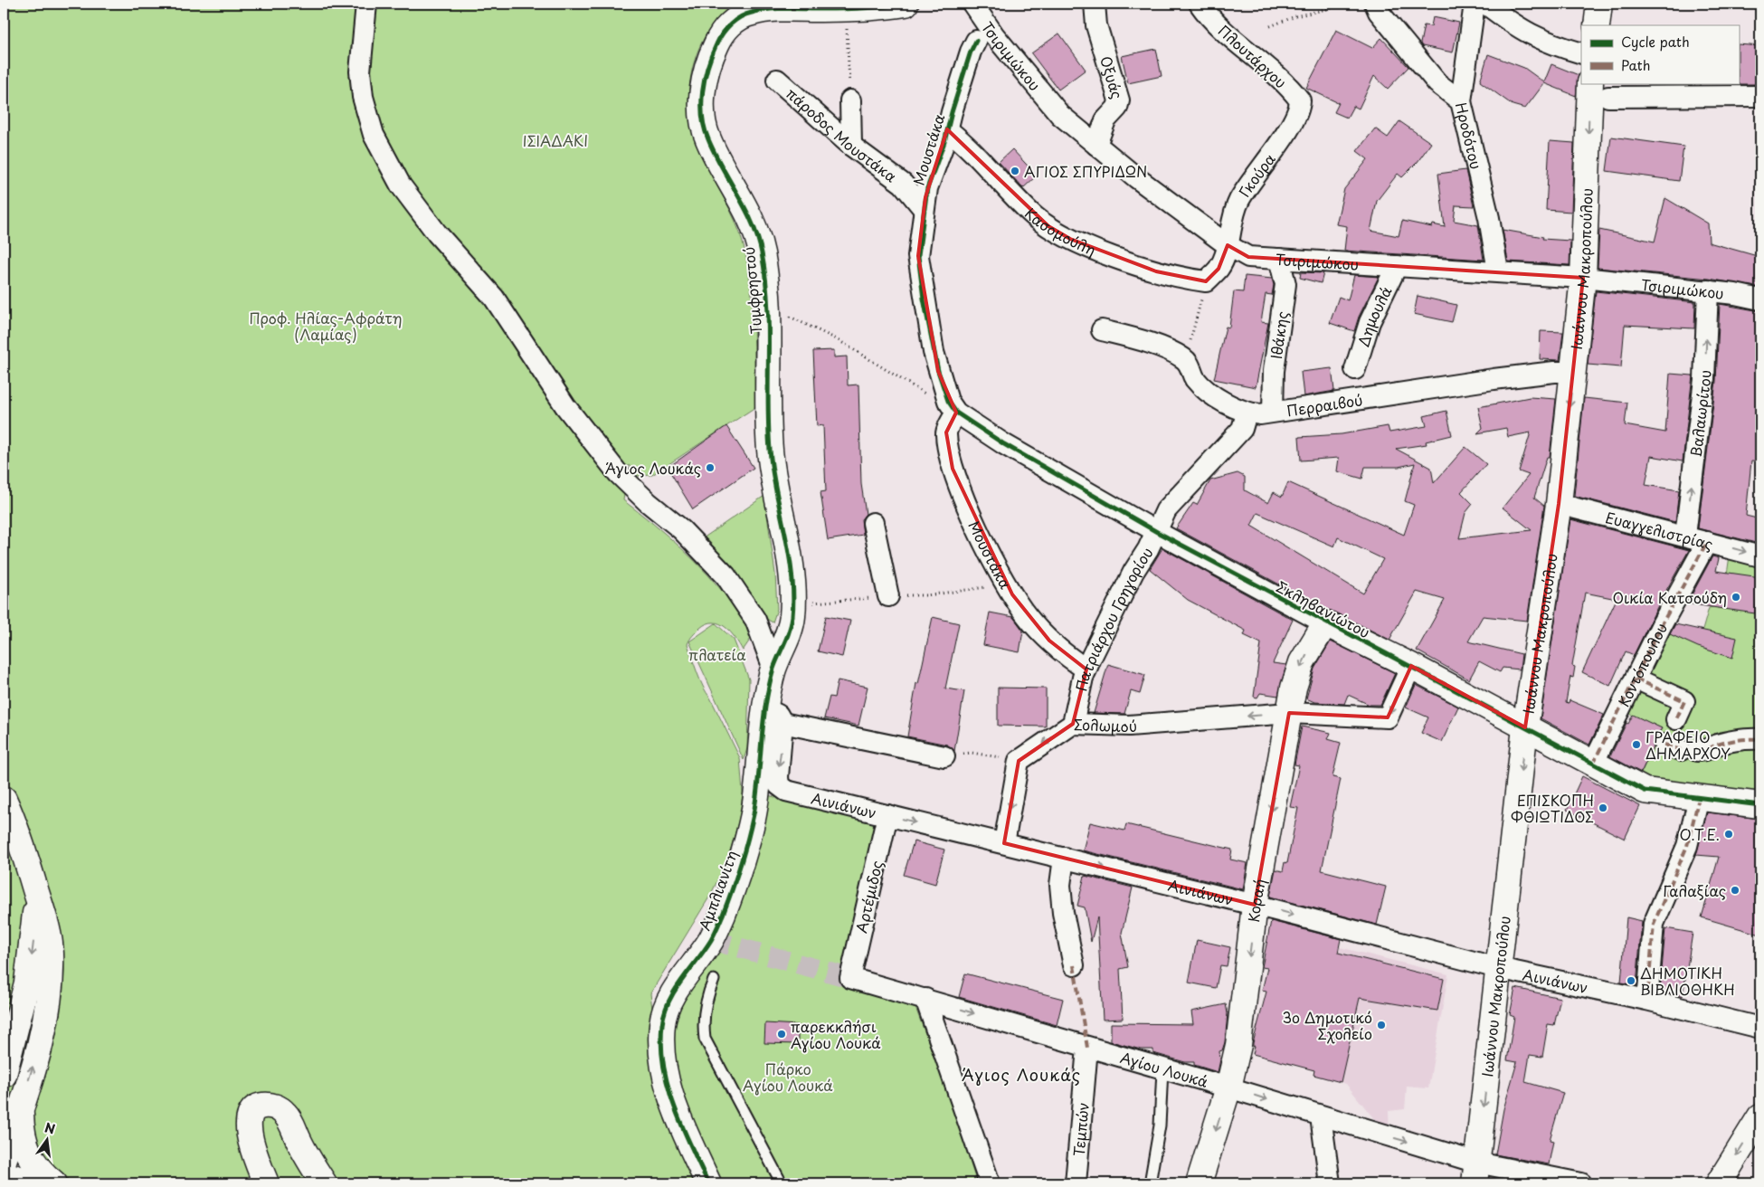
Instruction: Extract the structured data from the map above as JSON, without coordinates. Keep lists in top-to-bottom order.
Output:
{
  "streets": {
    "street": [
      "Τσιριμώκου",
      "Πλουτάρχου",
      "Οξυάς",
      "πάροδος Μουστάκα",
      "Ηροδότου",
      "Μουστάκα",
      "Γκούρα",
      "Κασομούλη",
      "Ιωάννου Μακροπούλου",
      "Τυμφρηστού",
      "Δημουλά",
      "Ιθάκης",
      "Περραιβού",
      "Βαλαωρίτου",
      "Ευαγγελιστρίας",
      "Σκληβανιώτου",
      "Πατριάρχου Γρηγορίου",
      "Κοντόπουλου",
      "Σολωμού",
      "Αινιάνων",
      "Αμπλιανίτη",
      "Αρτέμιδος",
      "Κοραή",
      "Αγίου Λουκά",
      "Τεμπών"
    ]
  },
  "crossings": [
    ["Τσιριμώκου", "Οξυάς"],
    ["Τσιριμώκου", "Ηροδότου"],
    ["Τσιριμώκου", "Γκούρα"],
    ["Τσιριμώκου", "Ιωάννου Μακροπούλου"],
    ["Τσιριμώκου", "Δημουλά"],
    ["Τσιριμώκου", "Ιθάκης"],
    ["Τσιριμώκου", "Βαλαωρίτου"],
    ["Πλουτάρχου", "Γκούρα"],
    ["πάροδος Μουστάκα", "Μουστάκα"],
    ["Μουστάκα", "Κασομούλη"],
    ["Μουστάκα", "Σκληβανιώτου"],
    ["Μουστάκα", "Πατριάρχου Γρηγορίου"],
    ["Γκούρα", "Κασομούλη"],
    ["Ιωάννου Μακροπούλου", "Περραιβού"],
    ["Ιωάννου Μακροπούλου", "Ευαγγελιστρίας"],
    ["Ιωάννου Μακροπούλου", "Σκληβανιώτου"],
    ["Ιωάννου Μακροπούλου", "Αινιάνων"],
    ["Ιωάννου Μακροπούλου", "Αγίου Λουκά"],
    ["Τυμφρηστού", "Αινιάνων"],
    ["Τυμφρηστού", "Αμπλιανίτη"],
    ["Ιθάκης", "Περραιβού"],
    ["Περραιβού", "Πατριάρχου Γρηγορίου"],
    ["Βαλαωρίτου", "Ευαγγελιστρίας"],
    ["Ευαγγελιστρίας", "Κοντόπουλου"],
    ["Σκληβανιώτου", "Πατριάρχου Γρηγορίου"],
    ["Σκληβανιώτου", "Κοντόπουλου"],
    ["Σκληβανιώτου", "Σολωμού"],
    ["Σκληβανιώτου", "Κοραή"],
    ["Πατριάρχου Γρηγορίου", "Σολωμού"],
    ["Σολωμού", "Κοραή"],
    ["Αινιάνων", "Αμπλιανίτη"],
    ["Αινιάνων", "Αρτέμιδος"],
    ["Αινιάνων", "Κοραή"],
    ["Αρτέμιδος", "Αγίου Λουκά"],
    ["Κοραή", "Αγίου Λουκά"],
    ["Αγίου Λουκά", "Τεμπών"]
  ],
  "one_way": [
    "Βαλαωρίτου",
    "Σολωμού",
    "Αινιάνων",
    "Κοραή",
    "Αγίου Λουκά"
  ],
  "districts": ["Άγιος Λουκάς"],
  "parks": [
    "ΙΣΙΑΔΑΚΙ",
    "Προφ. Ηλίας-Αφράτη (Λαμίας)",
    "πλατεία",
    "Πάρκο Αγίου Λουκά"
  ],
  "places": [
    "ΑΓΙΟΣ ΣΠΥΡΙΔΩΝ",
    "Άγιος Λουκάς",
    "Οικία Κατσούδη",
    "ΓΡΑΦΕΙΟ ΔΗΜΑΡΧΟΥ",
    "ΕΠΙΣΚΟΠΗ ΦΘΙΩΤΙΔΟΣ",
    "Ο.Τ.Ε.",
    "Γαλαξίας",
    "ΔΗΜΟΤΙΚΗ ΒΙΒΛΙΟΘΗΚΗ",
    "3ο Δημοτικό Σχολείο",
    "παρεκκλήσι Αγίου Λουκά"
  ],
  "legend": ["Cycle path", "Path"],
  "north": "top"
}
